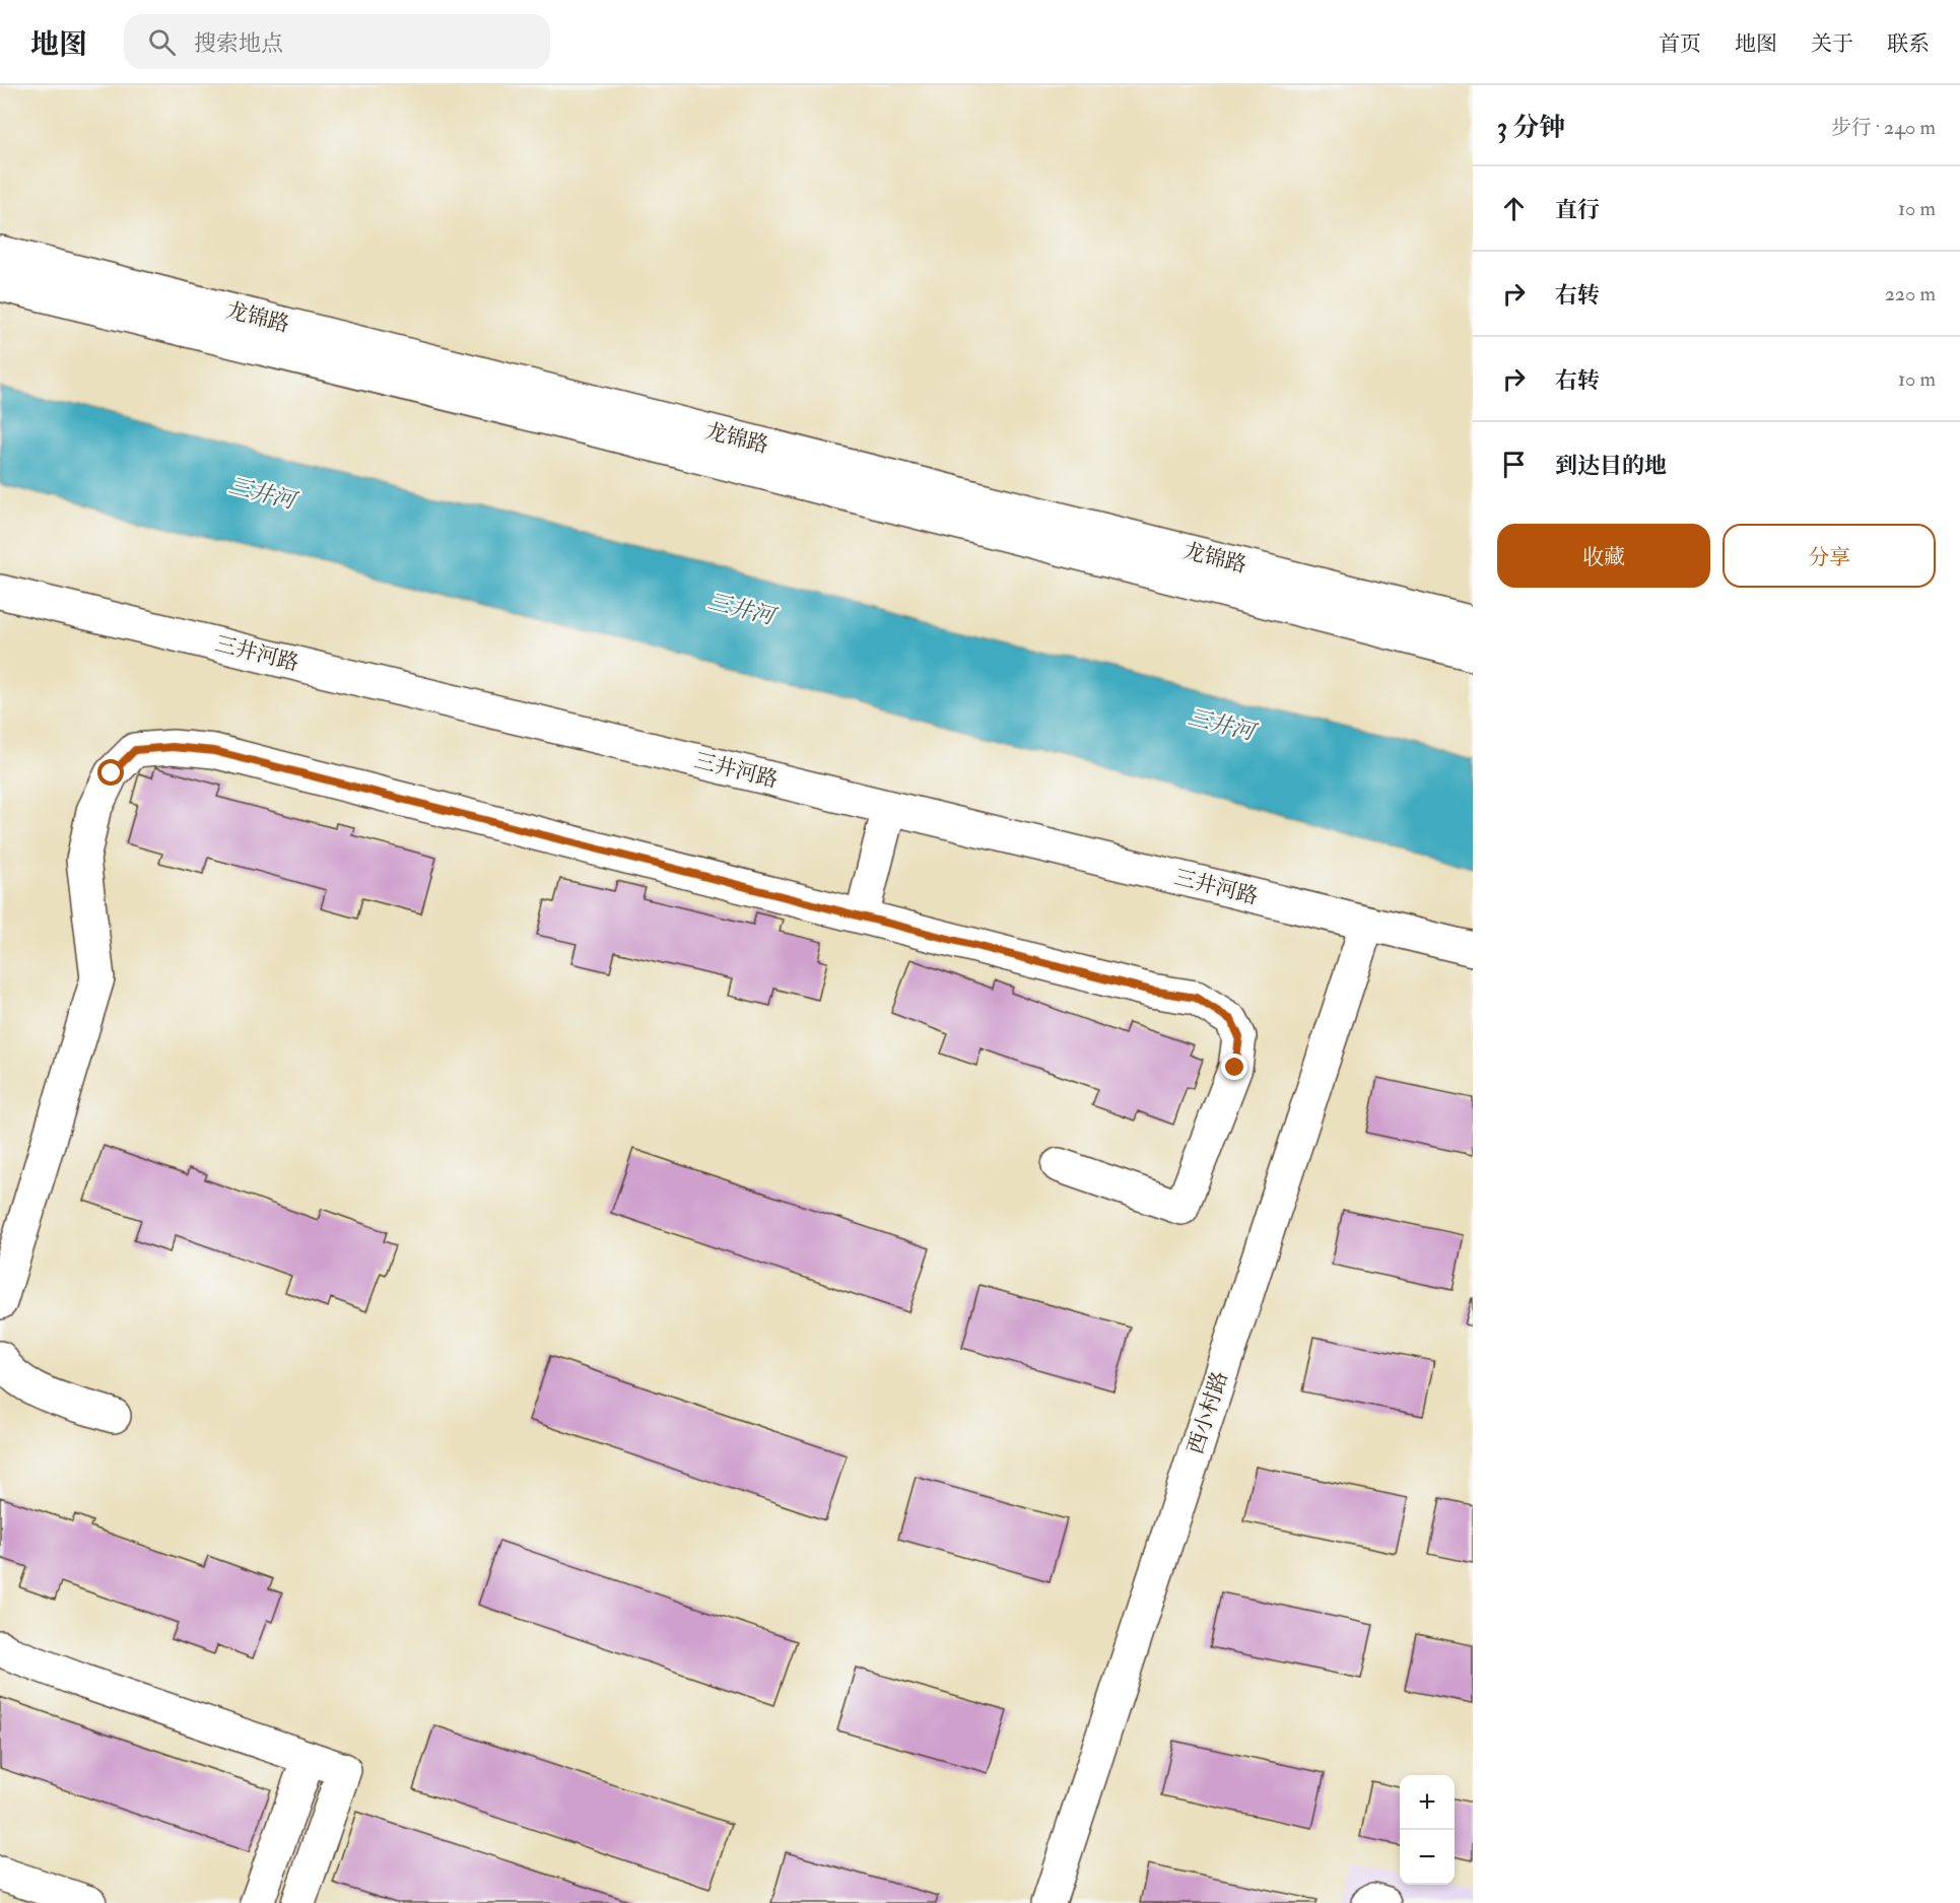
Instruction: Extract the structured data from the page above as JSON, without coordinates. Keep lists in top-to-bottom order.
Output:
{
  "streets": {
    "main road": ["龙锦路", "三井河路", "西小村路"]
  },
  "crossings": [
    ["三井河路", "西小村路"]
  ],
  "water": ["三井河"],
  "page": {
    "header": "地图",
    "search": "搜索地点",
    "nav": [
      "首页",
      "地图",
      "关于",
      "联系"
    ],
    "heading": ["3 分钟", "步行 · 240 m"],
    "list": [
      ["直行", "10 m"],
      ["右转", "220 m"],
      ["右转", "10 m"],
      "到达目的地"
    ],
    "buttons": ["收藏", "分享"],
    "map_buttons": ["+", "−"]
  }
}
